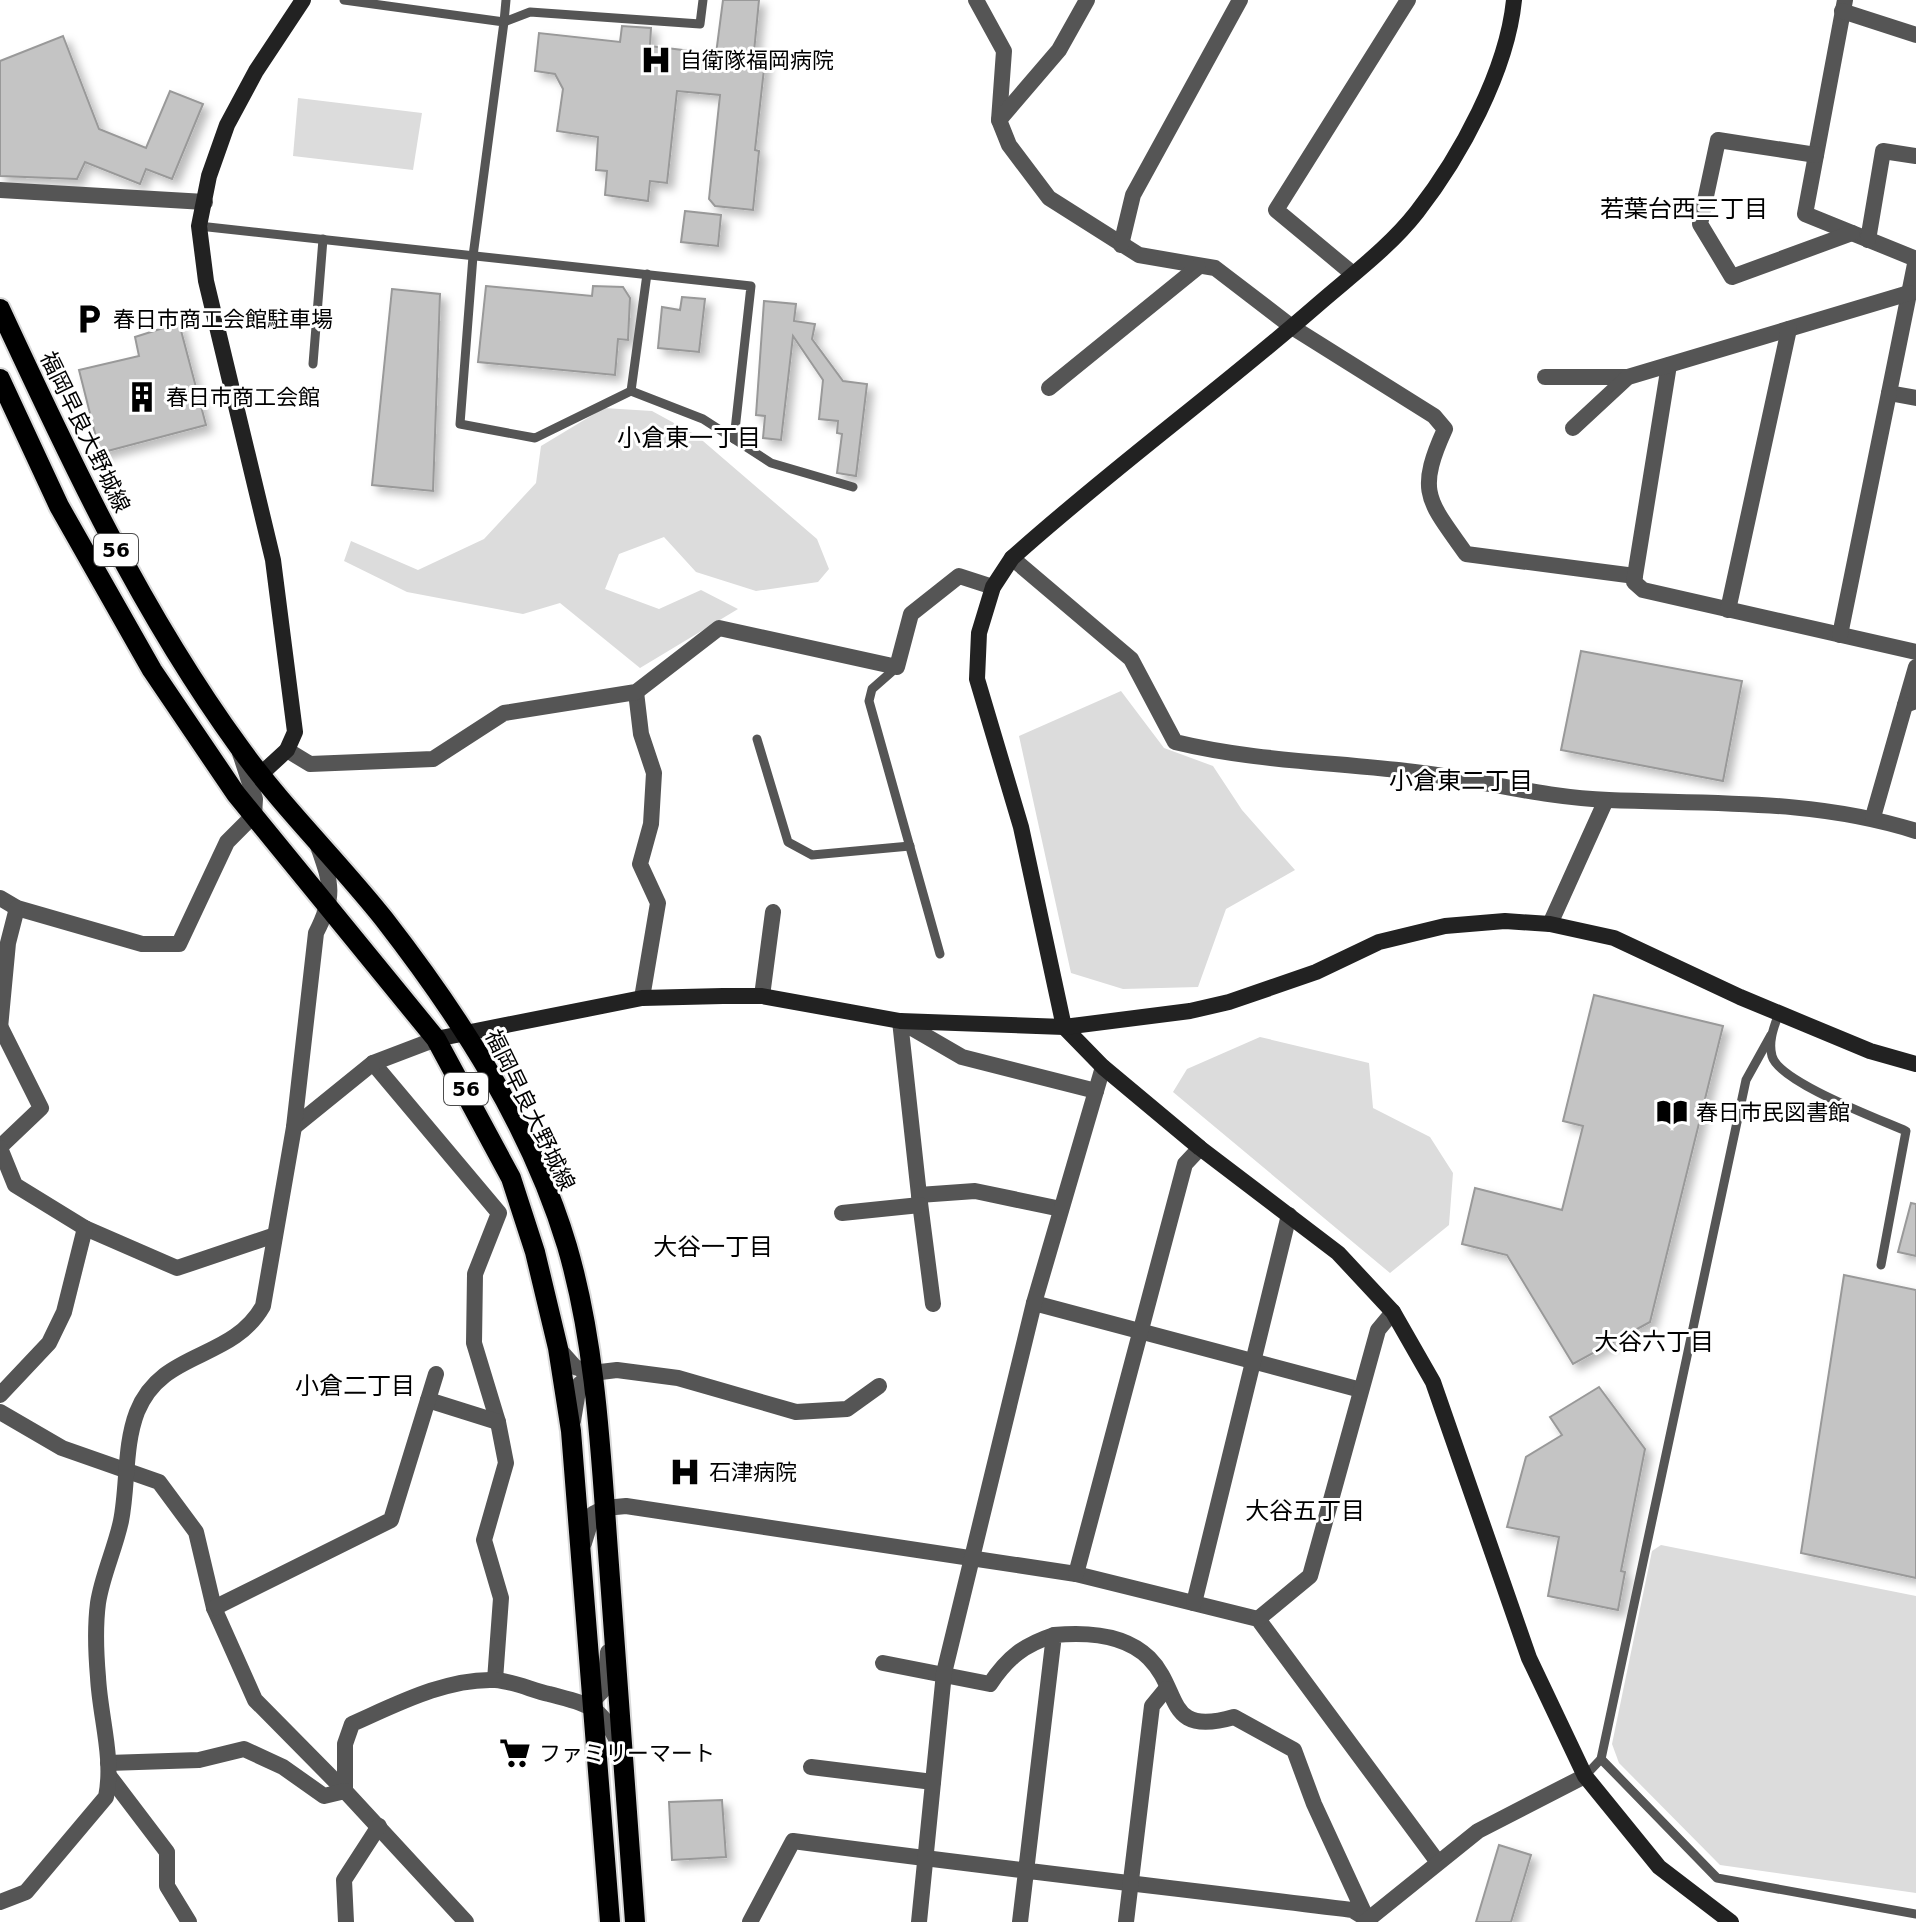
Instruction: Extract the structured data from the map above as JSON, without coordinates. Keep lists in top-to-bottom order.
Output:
{
  "streets": {
    "main road": ["福岡早良大野城線", "56"]
  },
  "districts": [
    "若葉台西三丁目",
    "小倉東一丁目",
    "小倉東二丁目",
    "大谷一丁目",
    "大谷六丁目",
    "小倉二丁目",
    "大谷五丁目"
  ],
  "places": {
    "hospital": ["自衛隊福岡病院", "石津病院"],
    "parking": ["春日市商工会館駐車場"],
    "building": ["春日市商工会館"],
    "library": ["春日市民図書館"],
    "supermarket": ["ファミリーマート"]
  }
}
